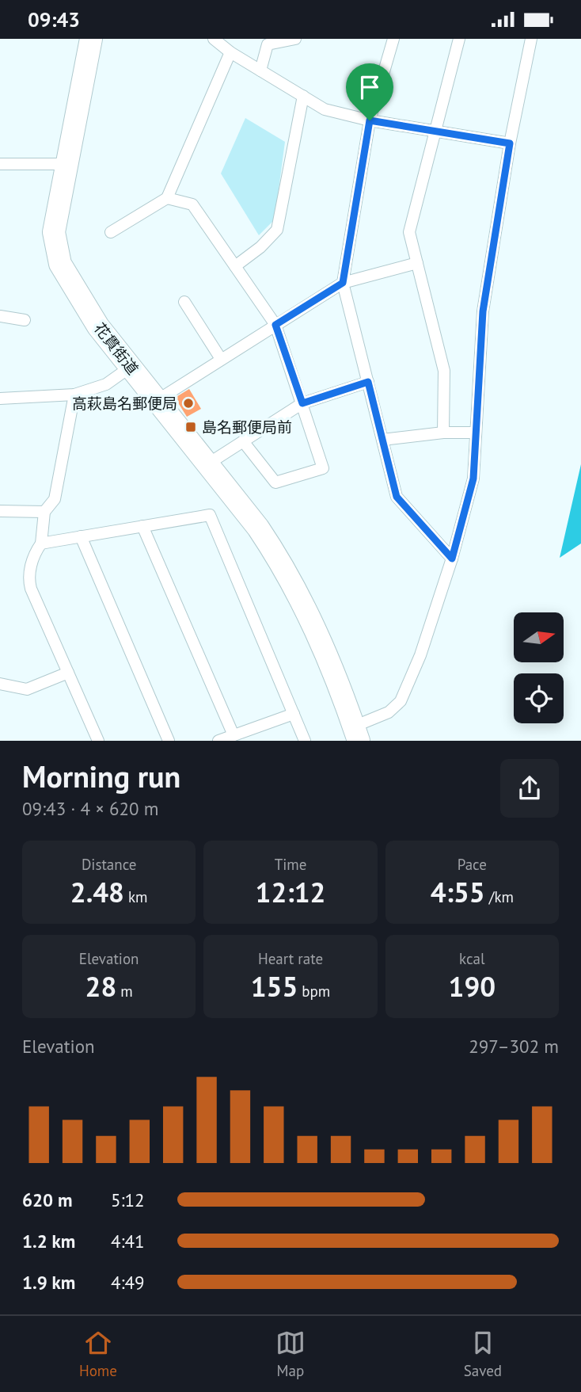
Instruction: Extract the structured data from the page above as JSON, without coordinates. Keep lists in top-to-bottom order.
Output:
{
  "streets": {
    "highway": ["花貫街道"]
  },
  "places": {
    "other": ["高萩島名郵便局"],
    "transit": ["島名郵便局前"]
  },
  "north": "right",
  "page": {
    "status": "09:43",
    "heading": ["Morning run", "09:43 · 4 × 620 m"],
    "stats": [
      ["Distance", "2.48 km"],
      ["Time", "12:12"],
      ["Pace", "4:55 /km"],
      ["Elevation", "28 m"],
      ["Heart rate", "155 bpm"],
      ["kcal", "190"]
    ],
    "chart": ["Elevation", "297–302 m"],
    "list": [
      {
        "name": "620 m",
        "note": "5:12"
      },
      {
        "name": "1.2 km",
        "note": "4:41"
      },
      {
        "name": "1.9 km",
        "note": "4:49"
      }
    ],
    "tabs": ["Home", "Map", "Saved"]
  }
}
